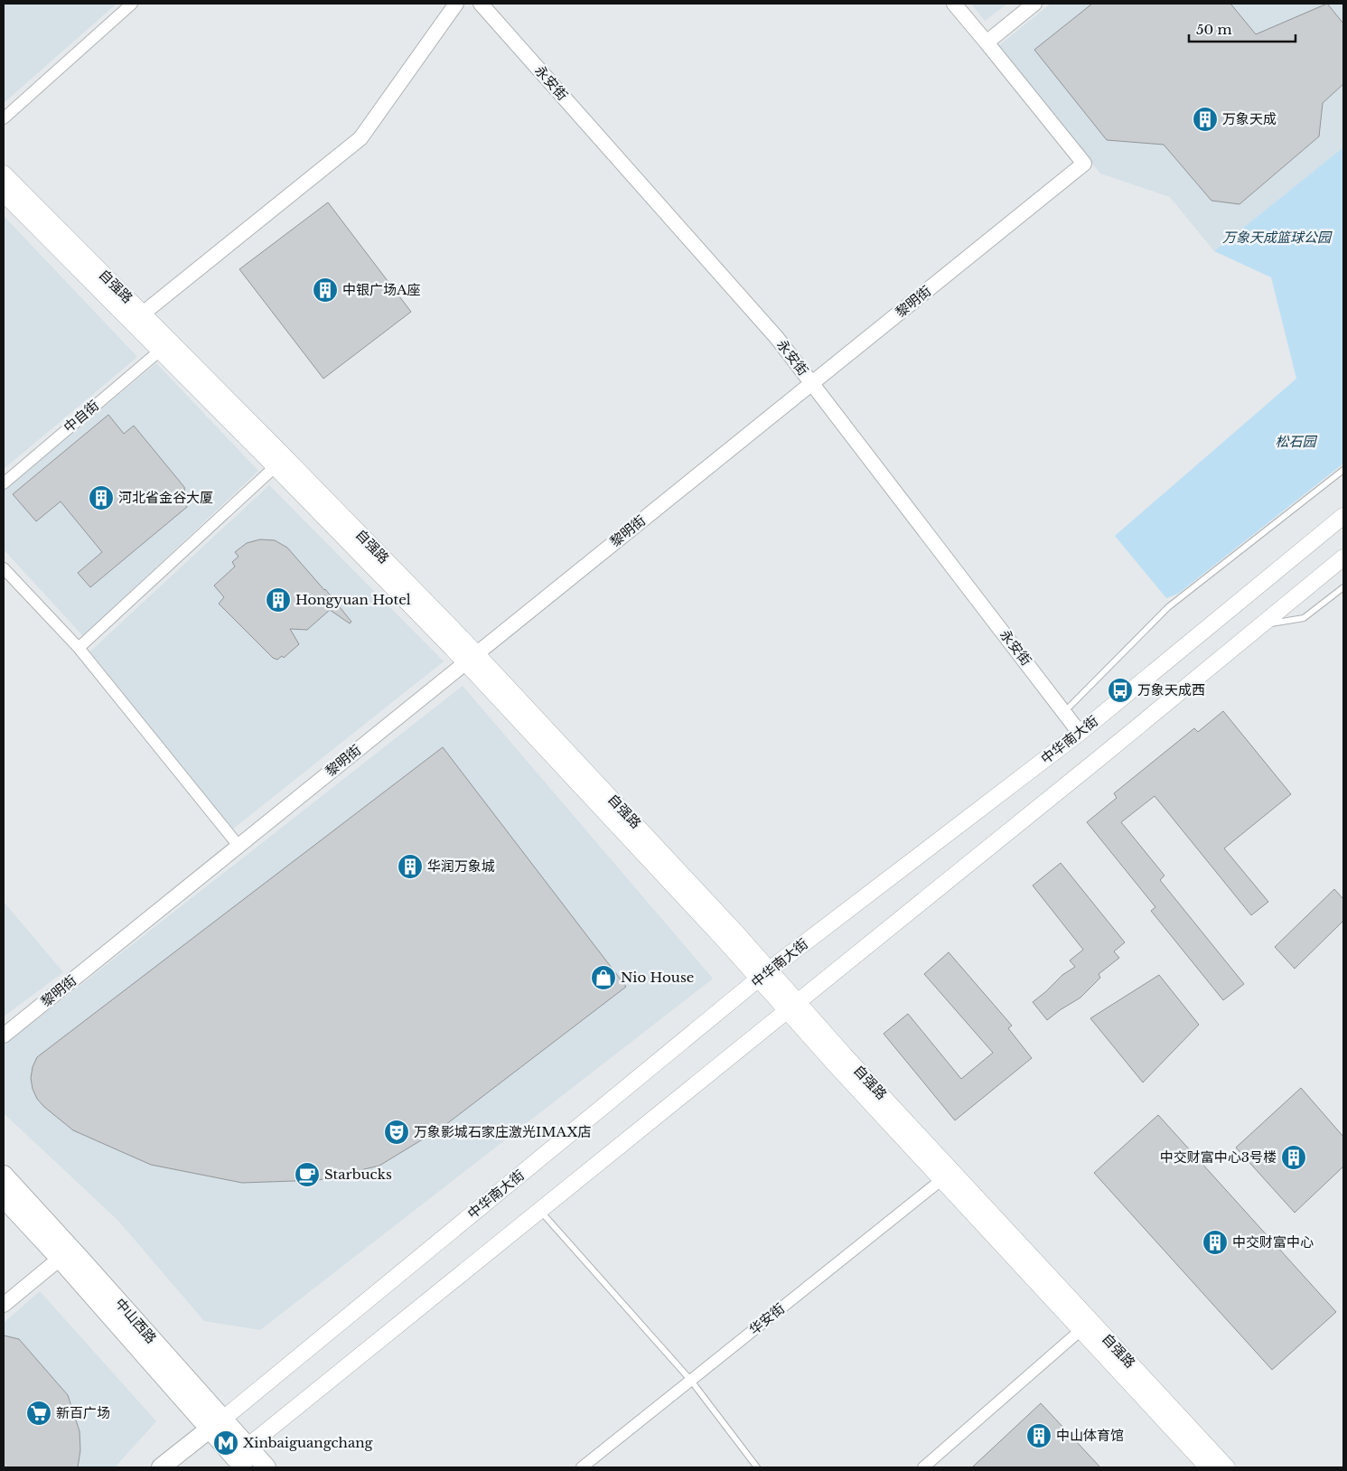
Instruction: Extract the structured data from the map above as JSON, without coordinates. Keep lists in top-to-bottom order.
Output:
{
  "streets": {
    "main road": ["自强路", "中华南大街", "中山西路"],
    "street": [
      "永安街",
      "黎明街",
      "中自街",
      "华安街"
    ]
  },
  "crossings": [
    ["永安街", "黎明街"],
    ["永安街", "中华南大街"],
    ["自强路", "黎明街"],
    ["自强路", "中自街"],
    ["自强路", "中华南大街"],
    ["自强路", "华安街"],
    ["中华南大街", "中山西路"]
  ],
  "parks": ["万象天成篮球公园", "松石园"],
  "places": {
    "building": [
      "万象天成",
      "中银广场A座",
      "河北省金谷大厦",
      "Hongyuan Hotel",
      "华润万象城",
      "中交财富中心3号楼",
      "中交财富中心",
      "中山体育馆"
    ],
    "bus stop": ["万象天成西"],
    "shop": ["Nio House"],
    "theatre": ["万象影城石家庄激光IMAX店"],
    "cafe": ["Starbucks"],
    "supermarket": ["新百广场"],
    "metro station": ["Xinbaiguangchang"]
  },
  "scale_bar": "50 m"
}
